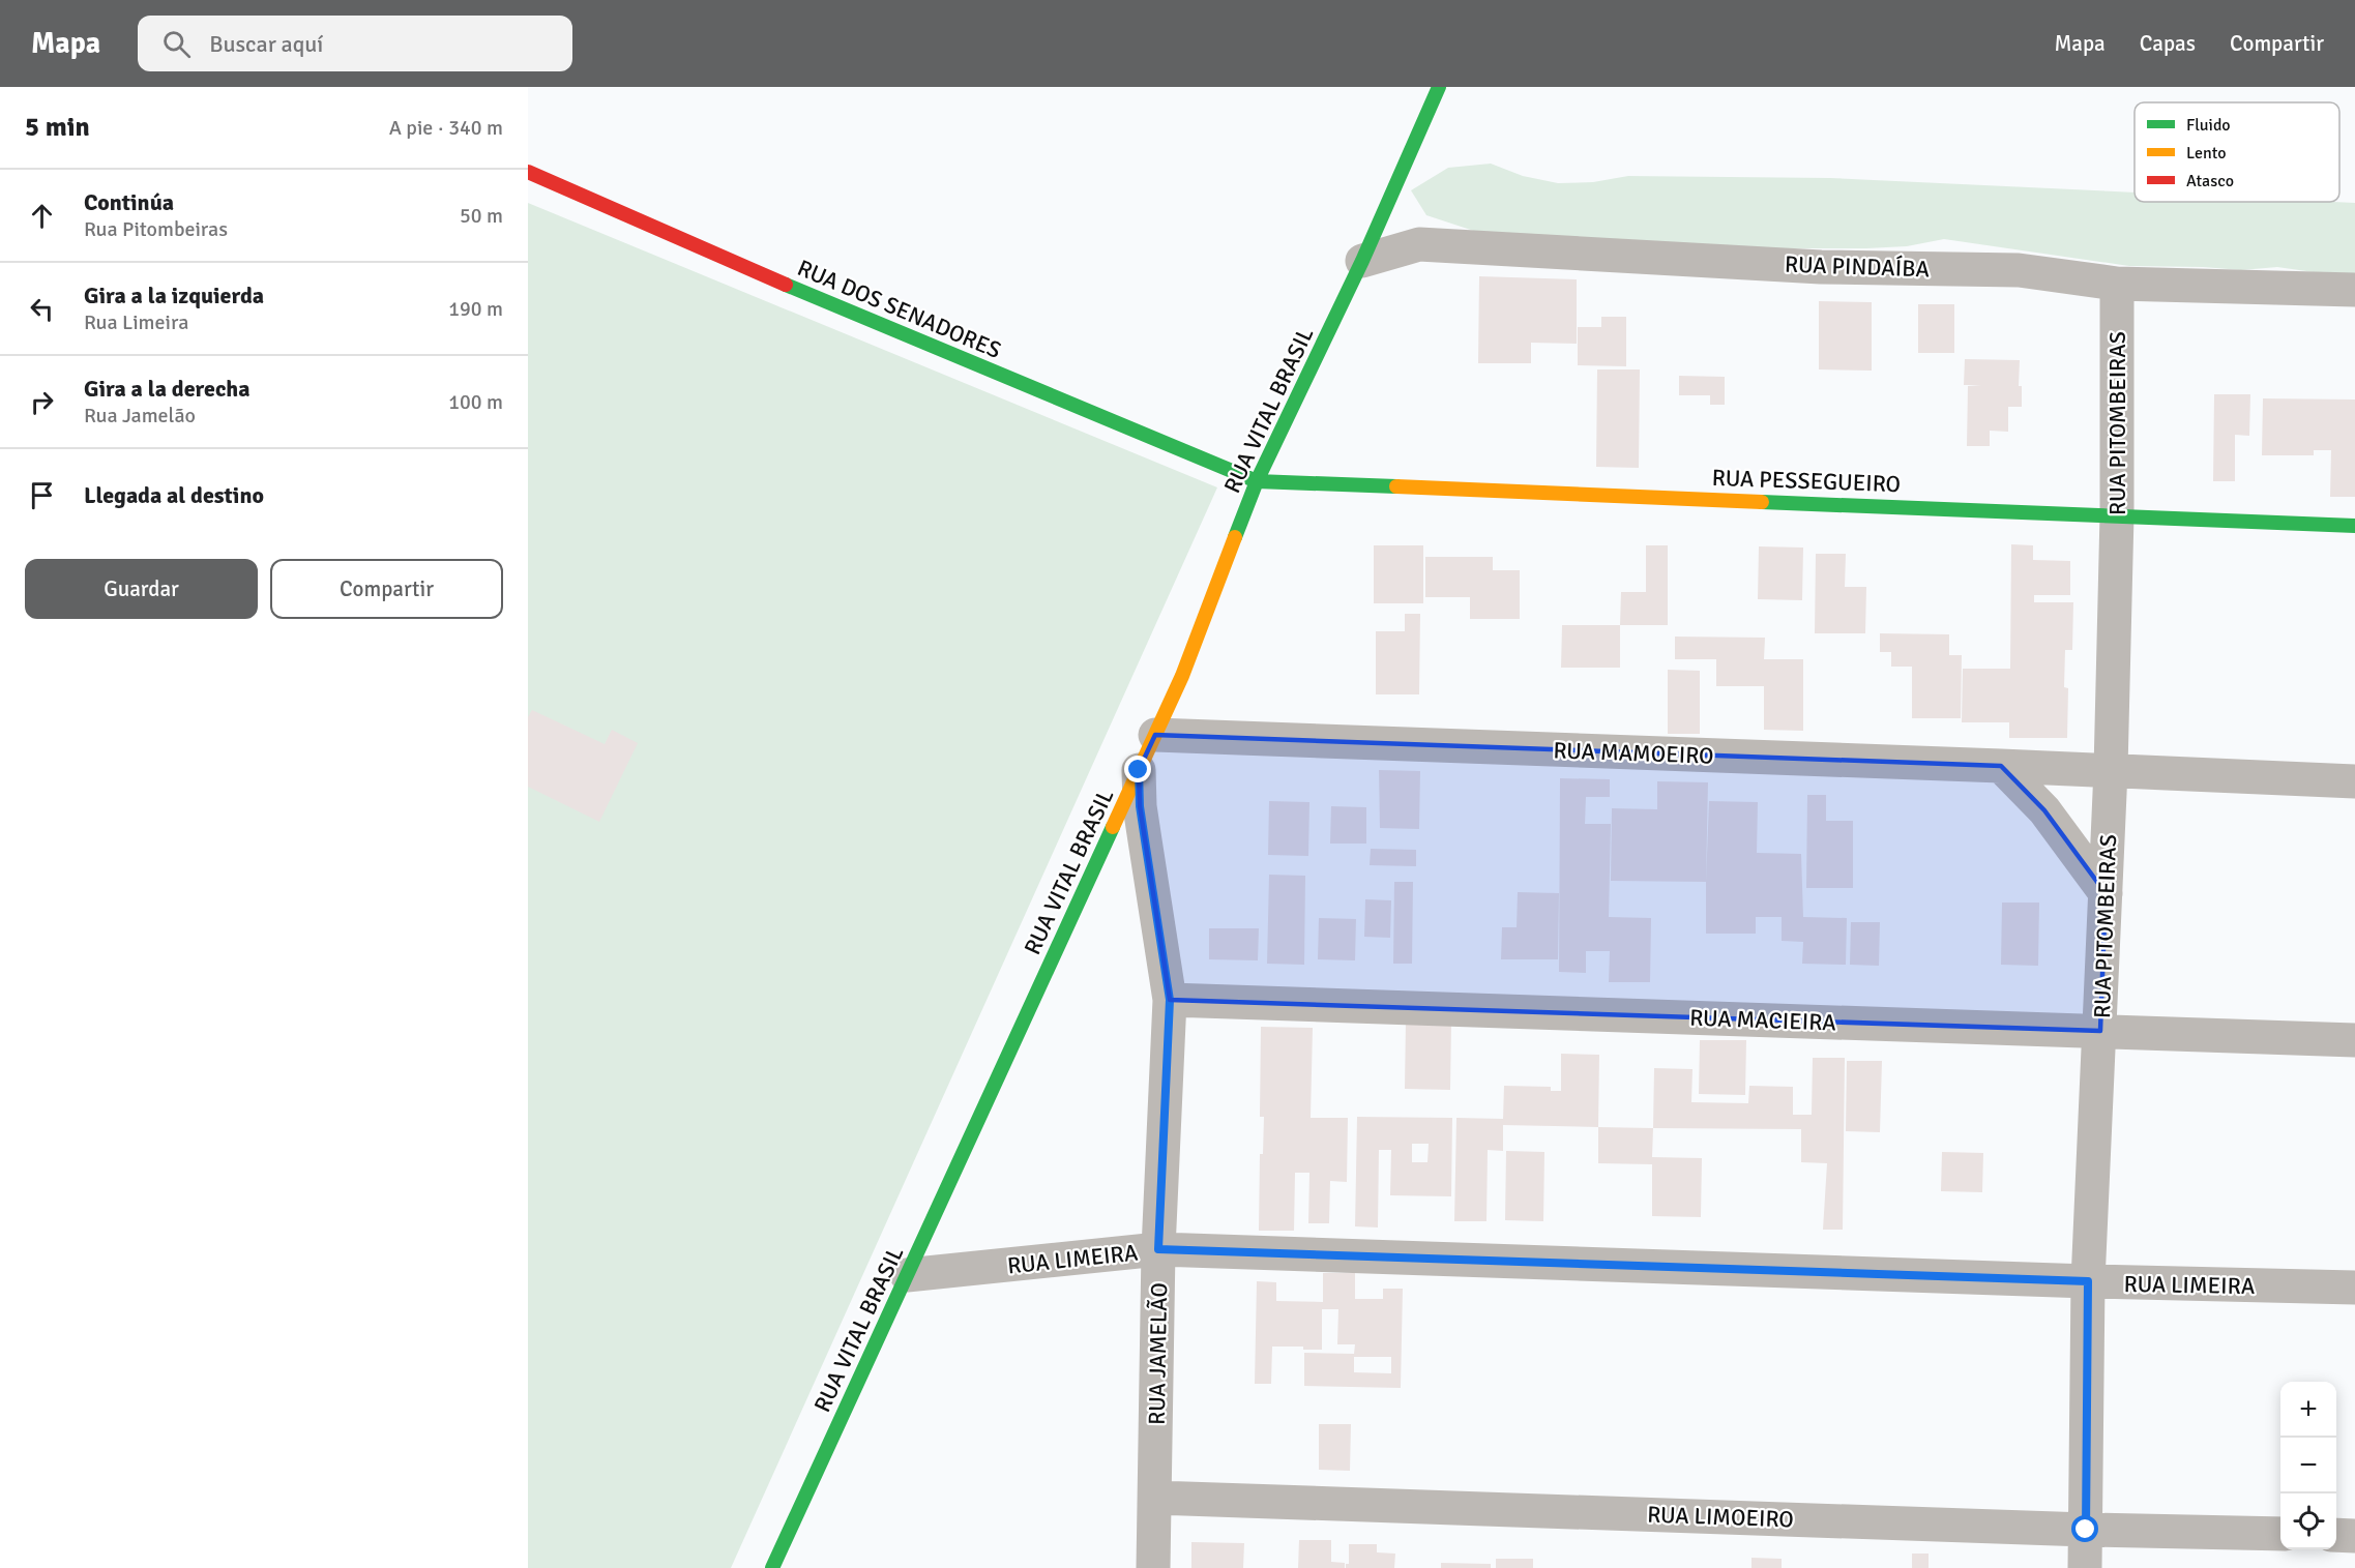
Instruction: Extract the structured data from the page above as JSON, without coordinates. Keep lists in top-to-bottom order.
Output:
{
  "streets": {
    "street": [
      "RUA PINDAÍBA",
      "RUA DOS SENADORES",
      "RUA VITAL BRASIL",
      "RUA PITOMBEIRAS",
      "RUA PESSEGUEIRO",
      "RUA MAMOEIRO",
      "RUA MACIEIRA",
      "RUA LIMEIRA",
      "RUA JAMELÃO",
      "RUA LIMOEIRO"
    ]
  },
  "crossings": [
    ["RUA PINDAÍBA", "RUA VITAL BRASIL"],
    ["RUA PINDAÍBA", "RUA PITOMBEIRAS"],
    ["RUA DOS SENADORES", "RUA VITAL BRASIL"],
    ["RUA DOS SENADORES", "RUA PESSEGUEIRO"],
    ["RUA VITAL BRASIL", "RUA PESSEGUEIRO"],
    ["RUA VITAL BRASIL", "RUA MAMOEIRO"],
    ["RUA VITAL BRASIL", "RUA LIMEIRA"],
    ["RUA VITAL BRASIL", "RUA JAMELÃO"],
    ["RUA PITOMBEIRAS", "RUA PESSEGUEIRO"],
    ["RUA PITOMBEIRAS", "RUA MAMOEIRO"],
    ["RUA PITOMBEIRAS", "RUA MACIEIRA"],
    ["RUA PITOMBEIRAS", "RUA LIMEIRA"],
    ["RUA PITOMBEIRAS", "RUA LIMOEIRO"],
    ["RUA MACIEIRA", "RUA JAMELÃO"],
    ["RUA LIMEIRA", "RUA JAMELÃO"],
    ["RUA JAMELÃO", "RUA LIMOEIRO"]
  ],
  "legend": ["Fluido", "Lento", "Atasco"],
  "page": {
    "header": "Mapa",
    "search": "Buscar aquí",
    "nav": ["Mapa", "Capas", "Compartir"],
    "heading": ["5 min", "A pie · 340 m"],
    "list": [
      ["Continúa", "Rua Pitombeiras", "50 m"],
      ["Gira a la izquierda", "Rua Limeira", "190 m"],
      ["Gira a la derecha", "Rua Jamelão", "100 m"],
      "Llegada al destino"
    ],
    "buttons": ["Guardar", "Compartir"],
    "map_buttons": ["+", "−"]
  }
}
